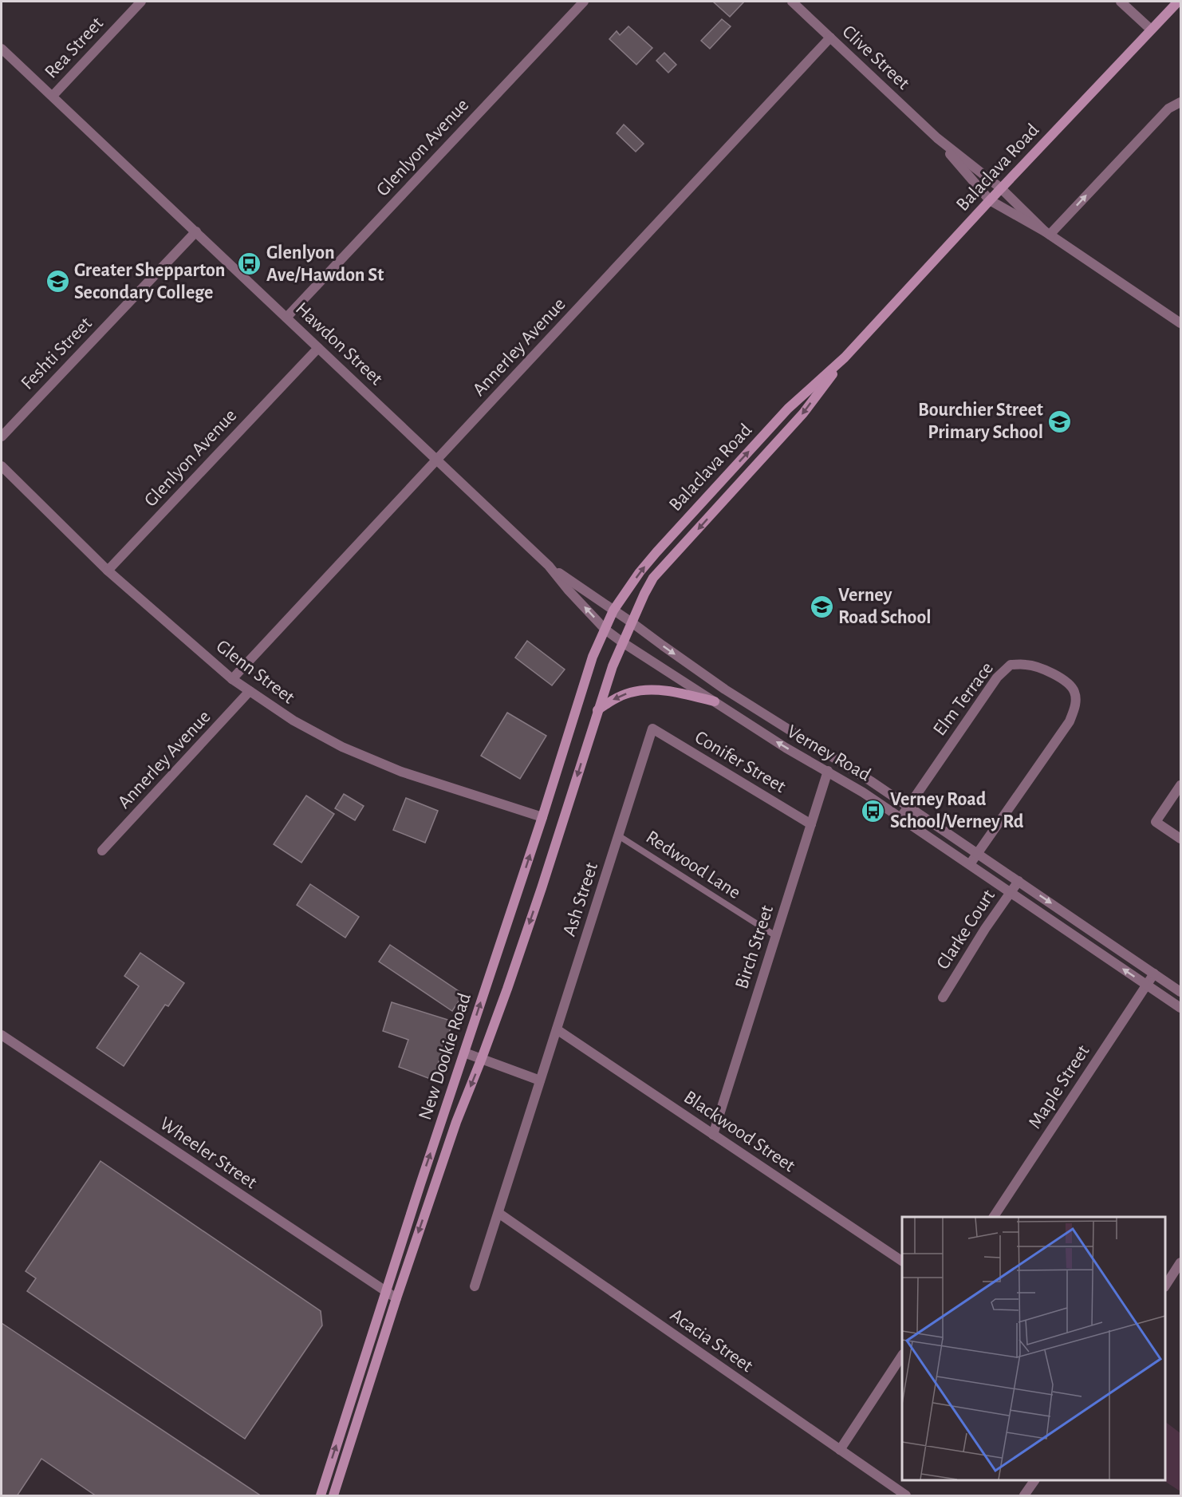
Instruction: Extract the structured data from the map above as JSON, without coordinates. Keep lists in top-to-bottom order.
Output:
{
  "streets": {
    "main road": ["Balaclava Road", "New Dookie Road"],
    "street": [
      "Rea Street",
      "Clive Street",
      "Glenlyon Avenue",
      "Hawdon Street",
      "Annerley Avenue",
      "Feshti Street",
      "Glenn Street",
      "Elm Terrace",
      "Verney Road",
      "Conifer Street",
      "Ash Street",
      "Clarke Court",
      "Birch Street",
      "Maple Street",
      "Blackwood Street",
      "Wheeler Street",
      "Acacia Street"
    ],
    "lane": ["Redwood Lane"]
  },
  "crossings": [
    ["Rea Street", "Hawdon Street"],
    ["Clive Street", "Balaclava Road"],
    ["Clive Street", "Annerley Avenue"],
    ["Glenlyon Avenue", "Hawdon Street"],
    ["Glenlyon Avenue", "Glenn Street"],
    ["Balaclava Road", "Hawdon Street"],
    ["Balaclava Road", "Verney Road"],
    ["Balaclava Road", "New Dookie Road"],
    ["Hawdon Street", "Annerley Avenue"],
    ["Hawdon Street", "Feshti Street"],
    ["Hawdon Street", "Verney Road"],
    ["Hawdon Street", "New Dookie Road"],
    ["Annerley Avenue", "Glenn Street"],
    ["Glenn Street", "New Dookie Road"],
    ["Elm Terrace", "Verney Road"],
    ["Verney Road", "Clarke Court"],
    ["Verney Road", "Birch Street"],
    ["Verney Road", "New Dookie Road"],
    ["Verney Road", "Maple Street"],
    ["Conifer Street", "Ash Street"],
    ["Conifer Street", "Birch Street"],
    ["Redwood Lane", "Ash Street"],
    ["Redwood Lane", "Birch Street"],
    ["Ash Street", "Blackwood Street"],
    ["Ash Street", "Acacia Street"],
    ["Birch Street", "Blackwood Street"],
    ["New Dookie Road", "Wheeler Street"]
  ],
  "places": {
    "bus stop": ["Glenlyon Ave/Hawdon St", "Verney Road School/Verney Rd"],
    "school or university": ["Greater Shepparton Secondary College", "Bourchier Street Primary School", "Verney Road School"]
  }
}
